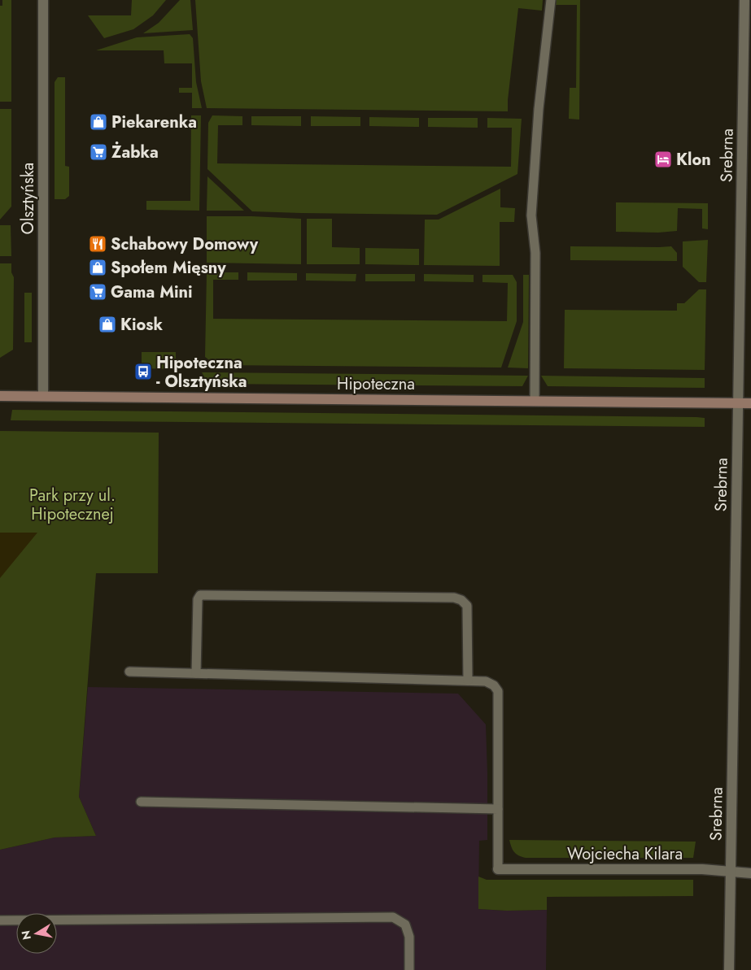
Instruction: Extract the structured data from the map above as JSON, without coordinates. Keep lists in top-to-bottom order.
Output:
{
  "streets": {
    "street": [
      "Srebrna",
      "Olsztyńska",
      "Hipoteczna",
      "Wojciecha Kilara"
    ]
  },
  "crossings": [
    ["Srebrna", "Hipoteczna"],
    ["Srebrna", "Wojciecha Kilara"],
    ["Olsztyńska", "Hipoteczna"]
  ],
  "parks": ["Park przy ul. Hipotecznej"],
  "places": {
    "shop": ["Piekarenka", "Społem Mięsny", "Kiosk"],
    "supermarket": ["Żabka", "Gama Mini"],
    "hotel": ["Klon"],
    "restaurant": ["Schabowy Domowy"],
    "bus stop": ["Hipoteczna - Olsztyńska"]
  },
  "north": "left"
}
